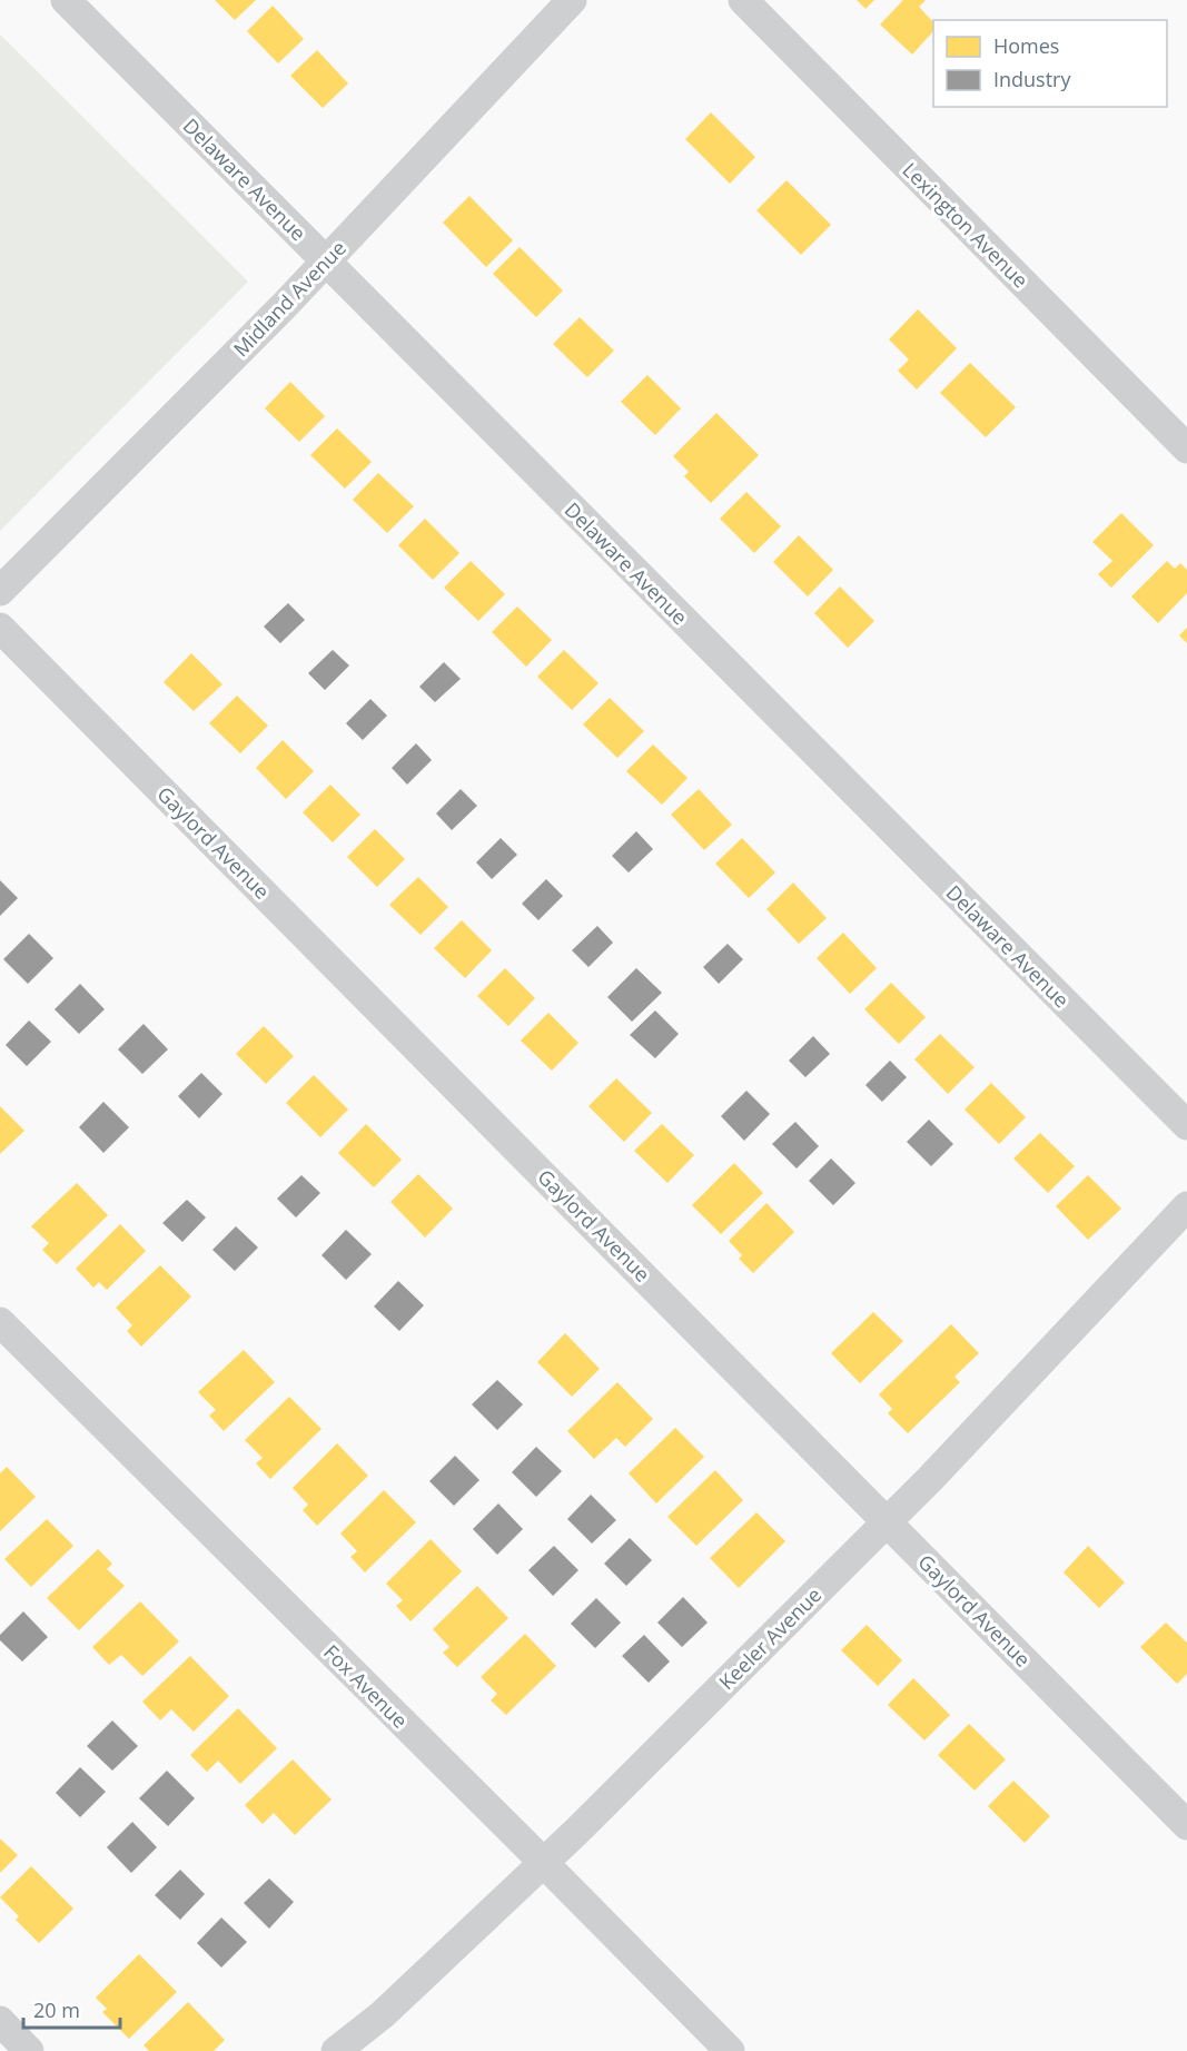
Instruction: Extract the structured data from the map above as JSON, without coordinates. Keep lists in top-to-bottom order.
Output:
{
  "streets": {
    "street": [
      "Delaware Avenue",
      "Lexington Avenue",
      "Midland Avenue",
      "Gaylord Avenue",
      "Keeler Avenue",
      "Fox Avenue"
    ]
  },
  "crossings": [
    ["Delaware Avenue", "Midland Avenue"],
    ["Gaylord Avenue", "Keeler Avenue"],
    ["Keeler Avenue", "Fox Avenue"]
  ],
  "legend": ["Homes", "Industry"],
  "scale_bar": "20 m"
}
